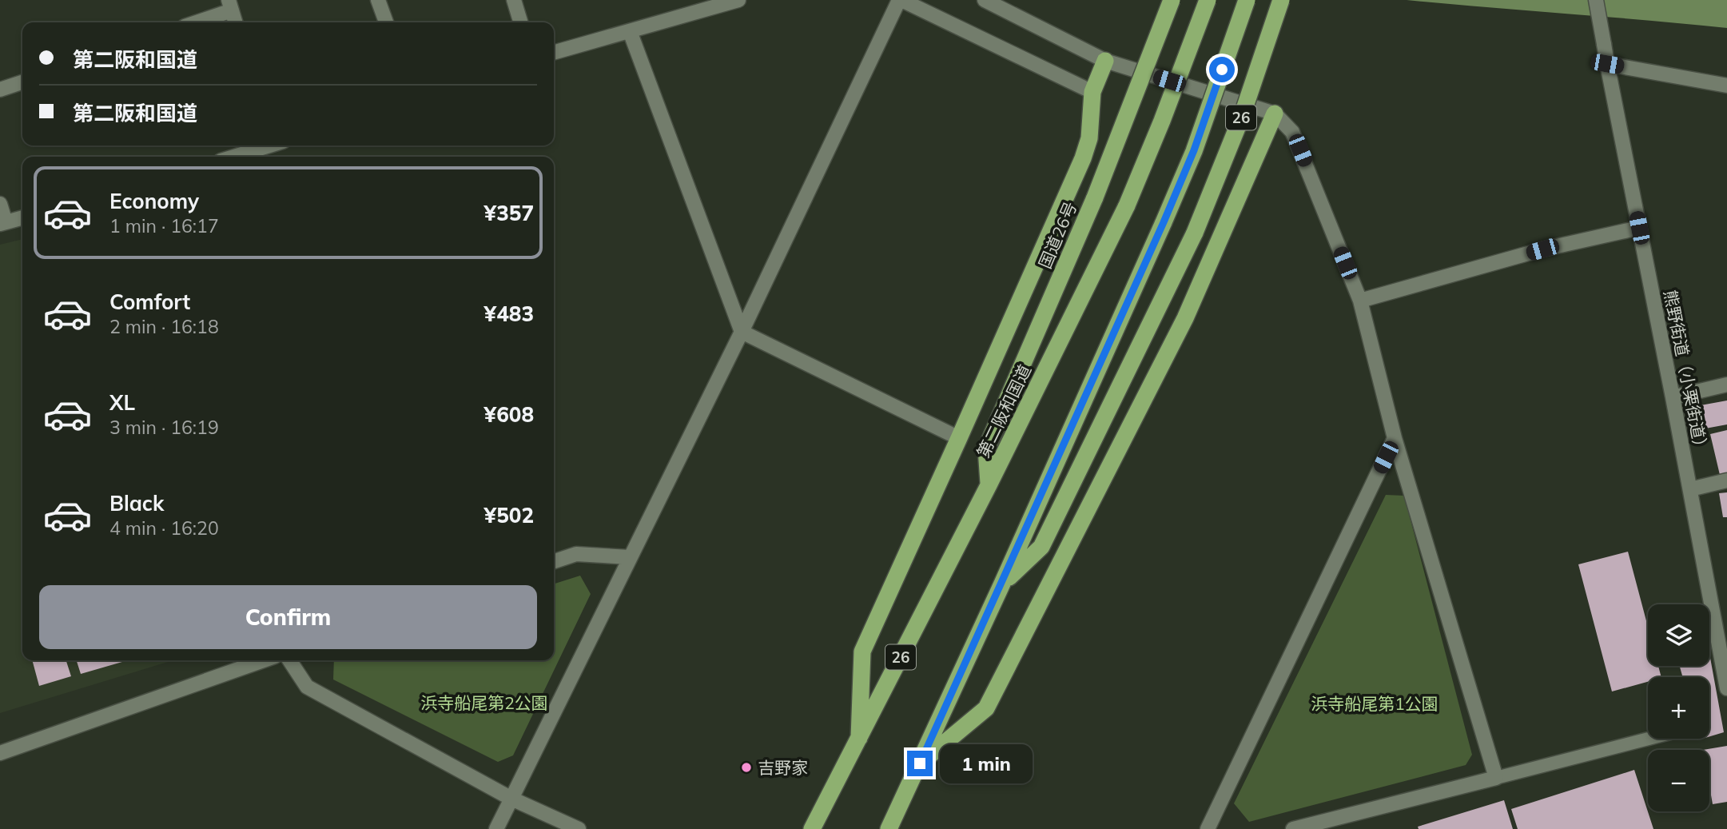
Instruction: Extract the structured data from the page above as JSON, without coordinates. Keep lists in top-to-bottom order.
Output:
{
  "streets": {
    "highway": ["26", "国道26号", "第二阪和国道"],
    "street": ["熊野街道（小栗街道）"]
  },
  "crossings": [
    ["国道26号", "第二阪和国道"]
  ],
  "parks": ["浜寺船尾第2公園", "浜寺船尾第1公園"],
  "places": ["吉野家"],
  "page": {
    "banner": ["第二阪和国道", "第二阪和国道"],
    "list": [
      {
        "name": "Economy",
        "note": "1 min · 16:17",
        "value": "¥357"
      },
      {
        "name": "Comfort",
        "note": "2 min · 16:18",
        "value": "¥483"
      },
      {
        "name": "XL",
        "note": "3 min · 16:19",
        "value": "¥608"
      },
      {
        "name": "Black",
        "note": "4 min · 16:20",
        "value": "¥502"
      }
    ],
    "buttons": "Confirm",
    "map_buttons": ["+", "−"],
    "bubble": "1 min"
  }
}
